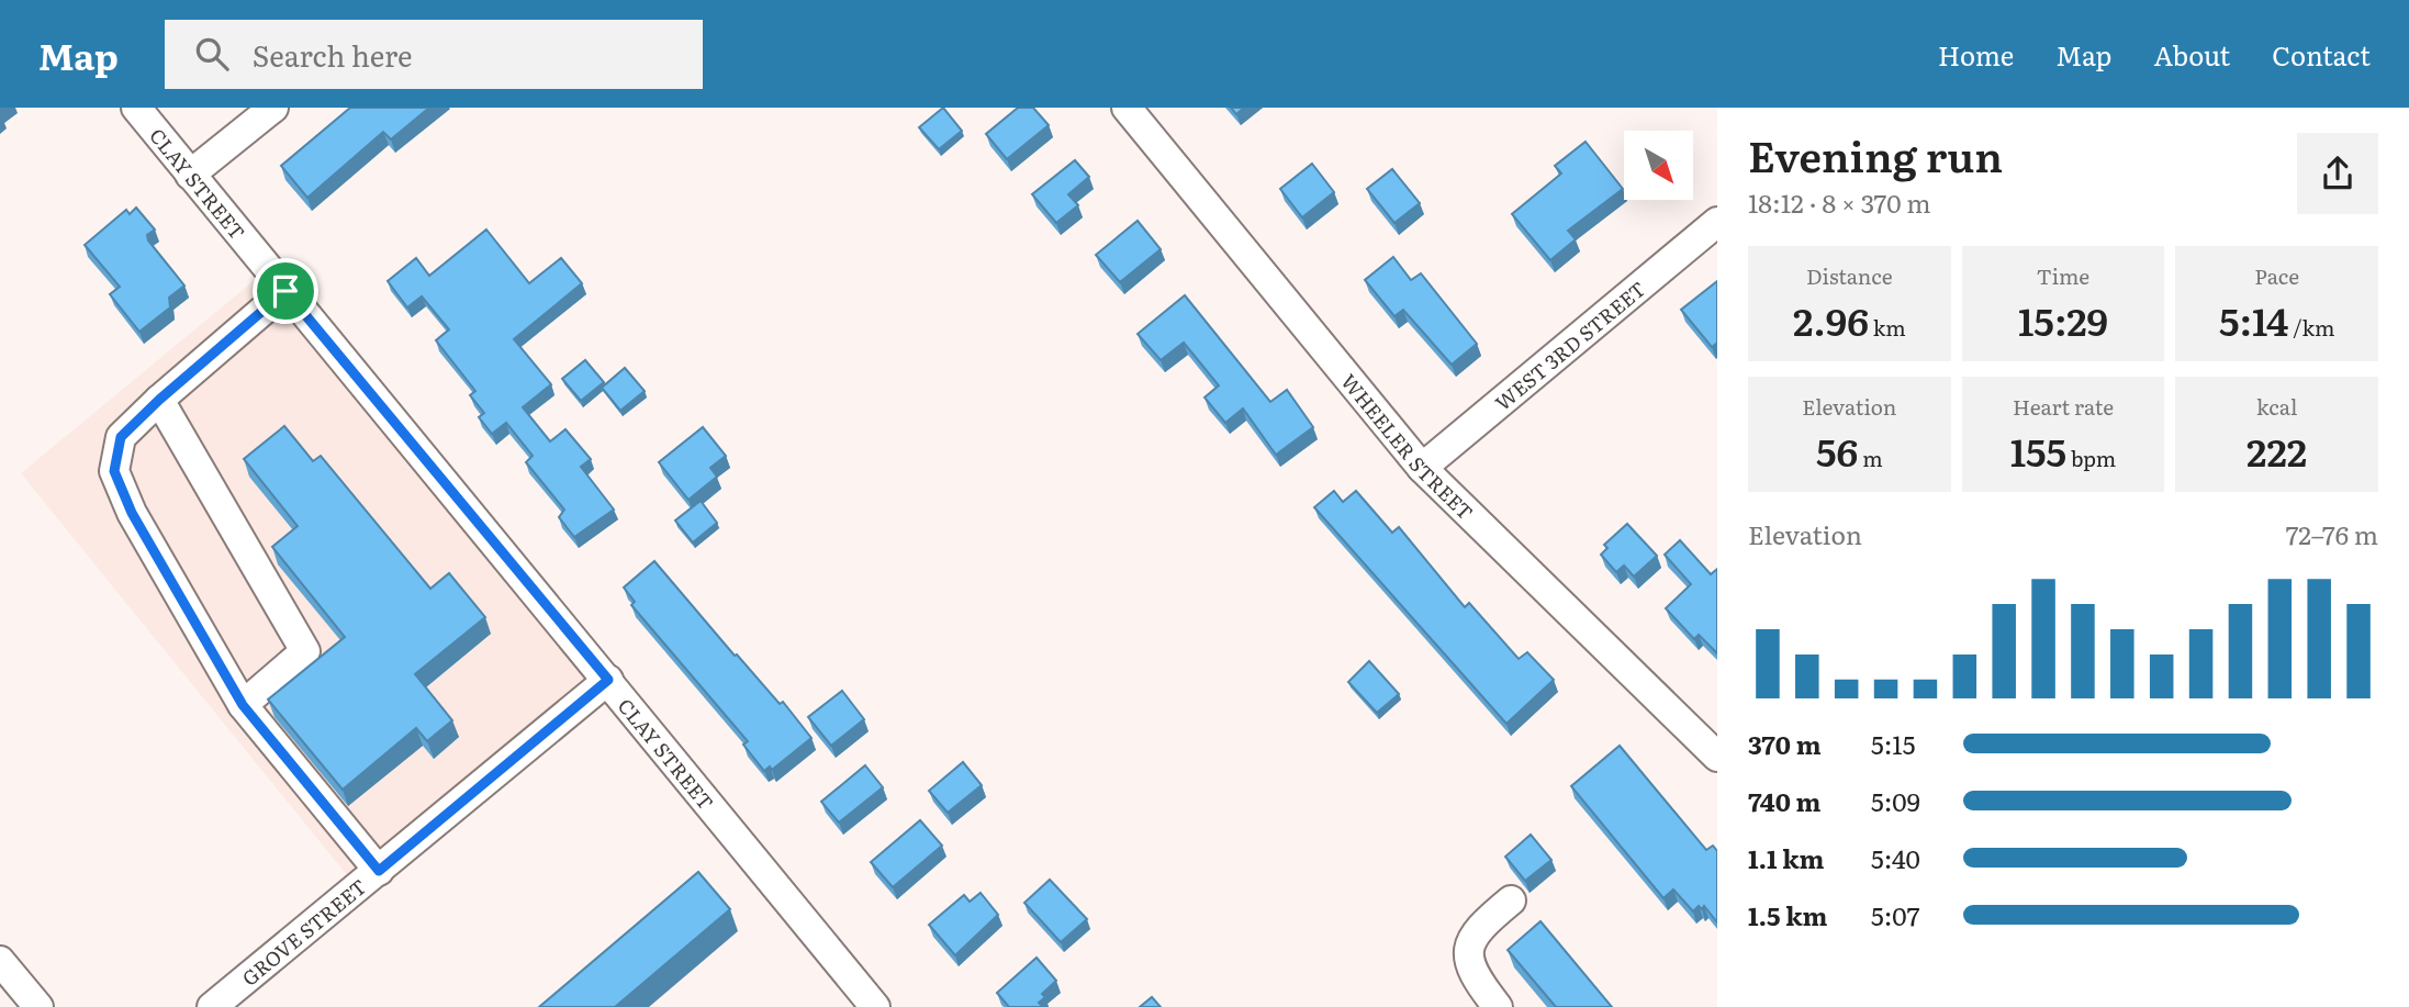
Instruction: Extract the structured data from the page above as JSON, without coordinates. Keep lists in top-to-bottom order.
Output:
{
  "streets": {
    "street": [
      "CLAY STREET",
      "WEST 3RD STREET",
      "WHEELER STREET",
      "GROVE STREET"
    ]
  },
  "crossings": [
    ["CLAY STREET", "GROVE STREET"],
    ["WEST 3RD STREET", "WHEELER STREET"]
  ],
  "north": "bottom right",
  "page": {
    "header": "Map",
    "search": "Search here",
    "nav": [
      "Home",
      "Map",
      "About",
      "Contact"
    ],
    "heading": ["Evening run", "18:12 · 8 × 370 m"],
    "stats": [
      ["Distance", "2.96 km"],
      ["Time", "15:29"],
      ["Pace", "5:14 /km"],
      ["Elevation", "56 m"],
      ["Heart rate", "155 bpm"],
      ["kcal", "222"]
    ],
    "chart": ["Elevation", "72–76 m"],
    "list": [
      {
        "name": "370 m",
        "note": "5:15"
      },
      {
        "name": "740 m",
        "note": "5:09"
      },
      {
        "name": "1.1 km",
        "note": "5:40"
      },
      {
        "name": "1.5 km",
        "note": "5:07"
      }
    ]
  }
}
